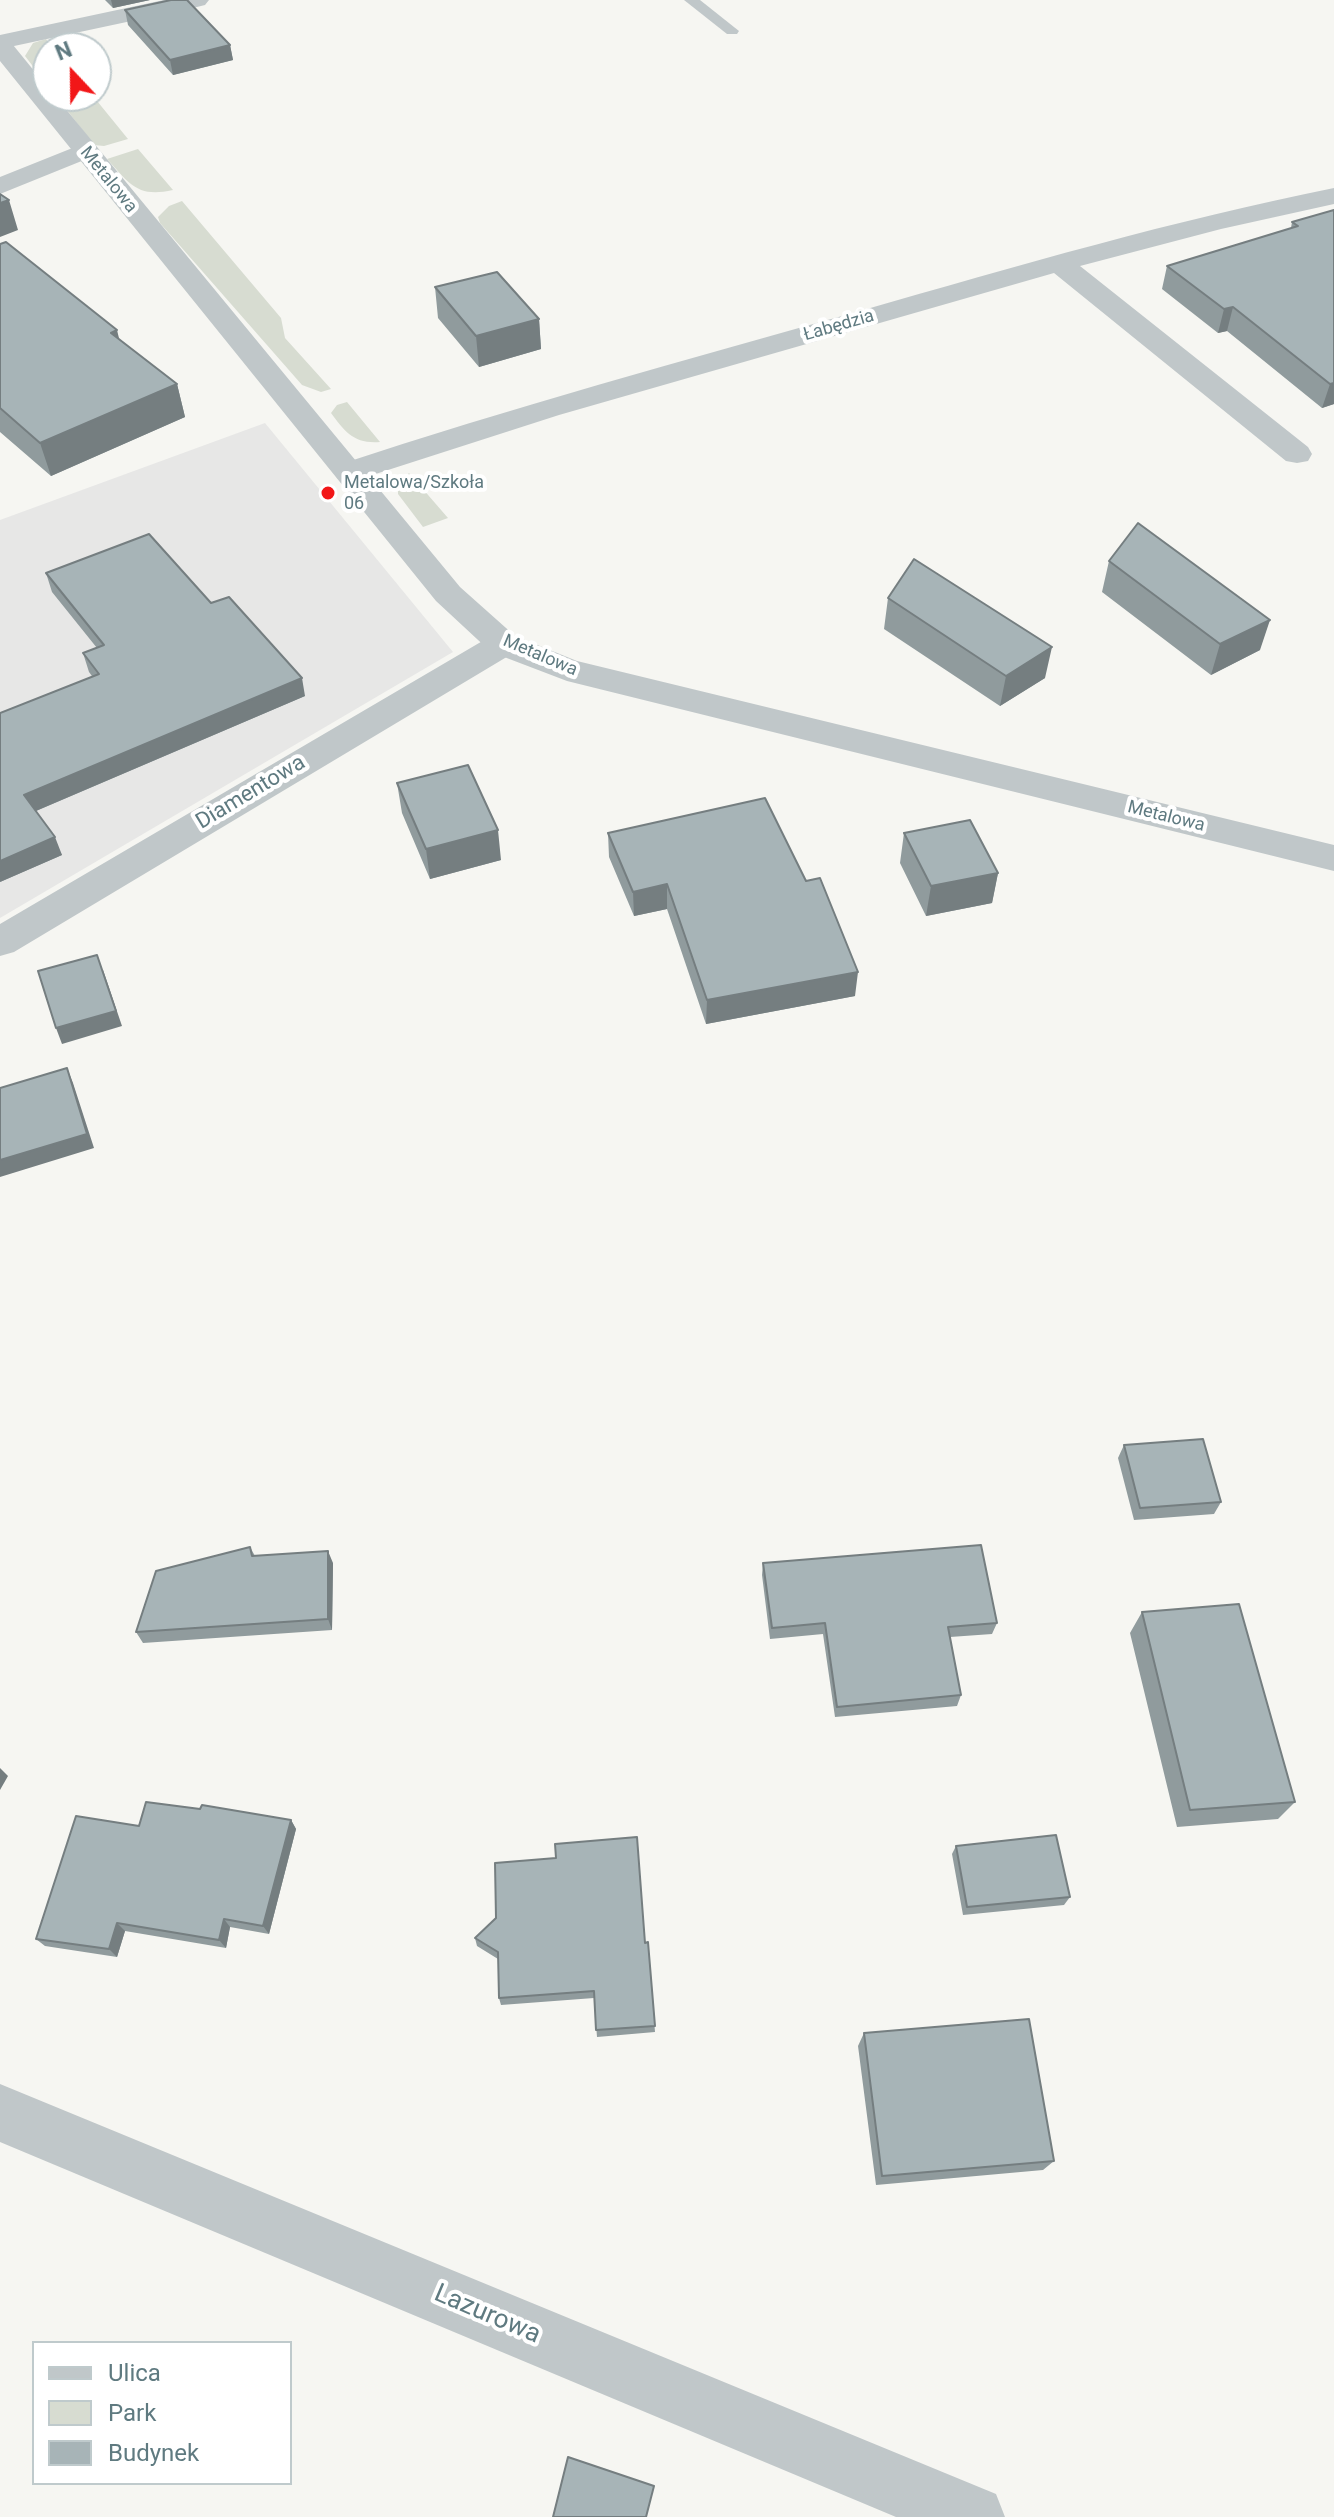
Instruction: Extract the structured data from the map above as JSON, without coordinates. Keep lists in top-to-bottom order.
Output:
{
  "streets": {
    "street": [
      "Metalowa",
      "Łabędzia",
      "Diamentowa",
      "Lazurowa"
    ]
  },
  "crossings": [
    ["Metalowa", "Łabędzia"],
    ["Metalowa", "Diamentowa"]
  ],
  "places": ["Metalowa/Szkoła 06"],
  "legend": ["Ulica", "Park", "Budynek"],
  "north": "top"
}
